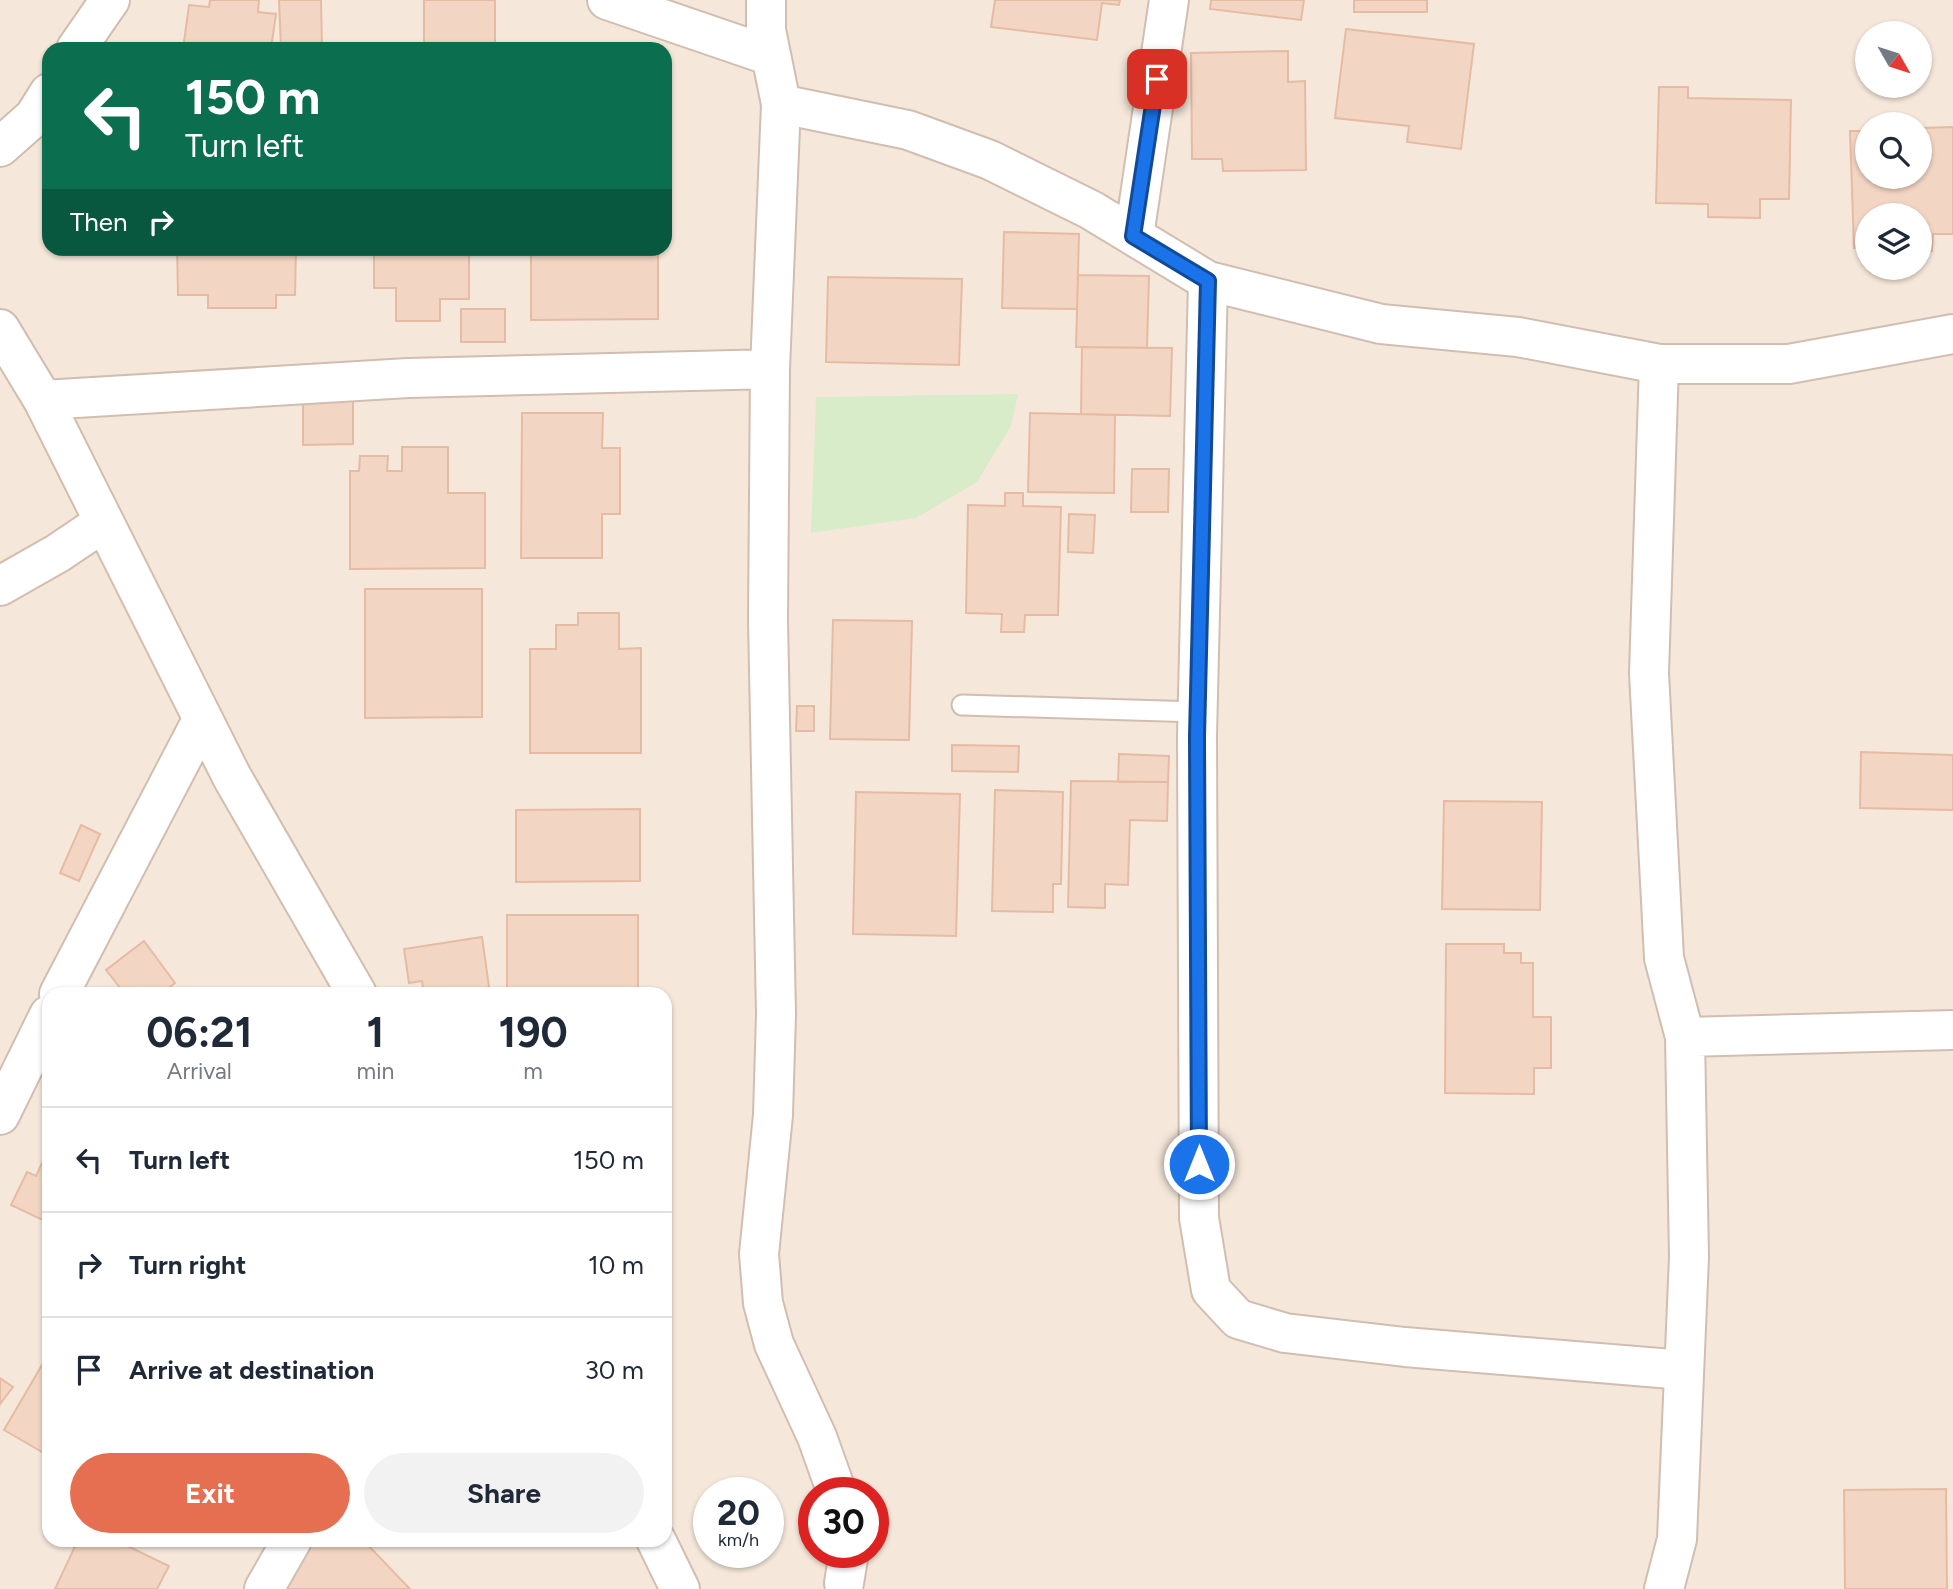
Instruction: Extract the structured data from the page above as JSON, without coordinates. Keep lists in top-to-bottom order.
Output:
{
  "north": "bottom right",
  "page": {
    "turn": ["150 m", "Turn left"],
    "then": "Then",
    "eta": [
      "06:21",
      "Arrival",
      "1",
      "min",
      "190",
      "m"
    ],
    "list": [
      {
        "name": "Turn left",
        "value": "150 m"
      },
      {
        "name": "Turn right",
        "value": "10 m"
      },
      {
        "name": "Arrive at destination",
        "value": "30 m"
      }
    ],
    "buttons": ["Exit", "Share"],
    "speed": "20 km/h",
    "limit": "30"
  }
}
